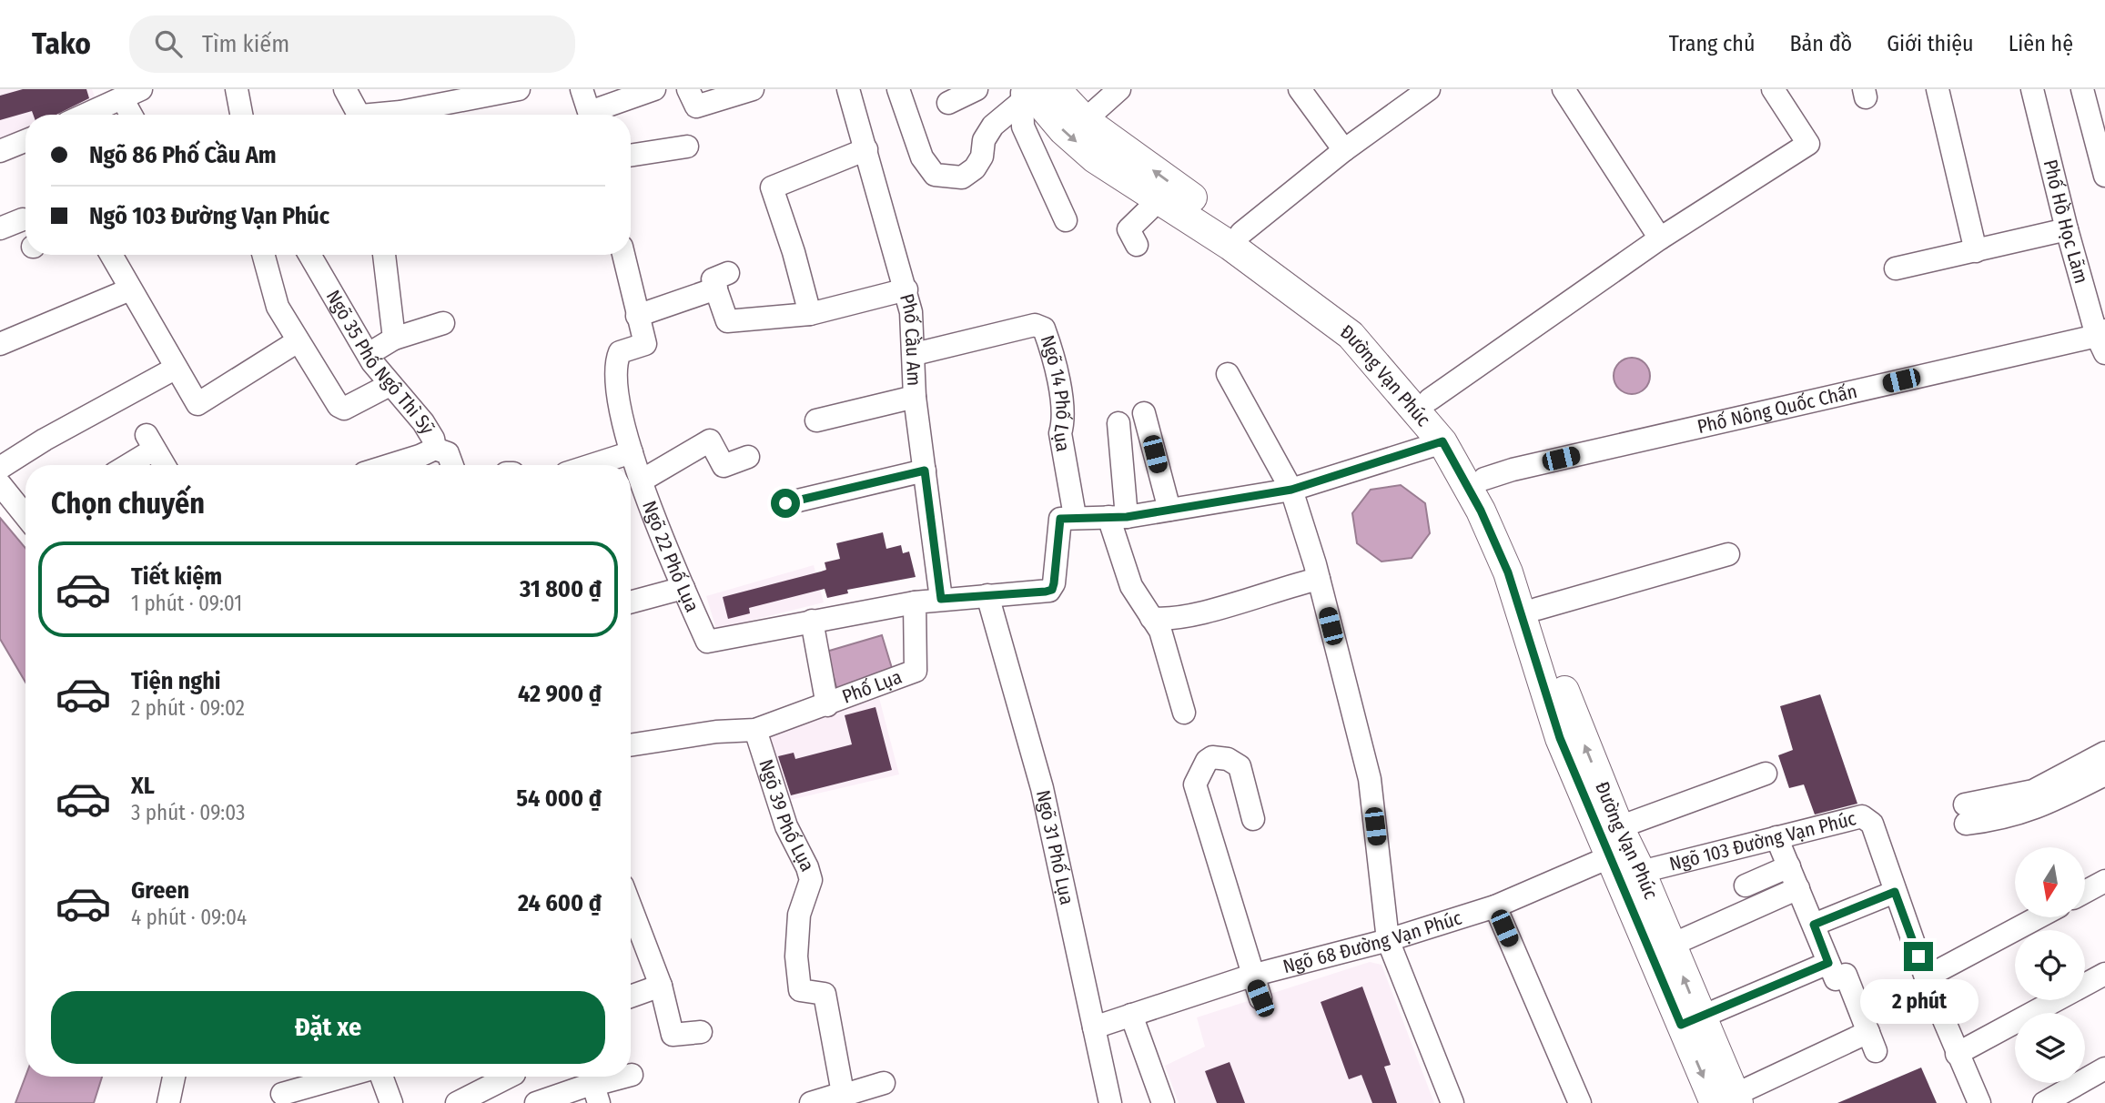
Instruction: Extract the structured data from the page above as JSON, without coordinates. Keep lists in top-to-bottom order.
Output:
{
  "streets": {
    "main road": ["Đường Vạn Phúc"],
    "street": [
      "Phố Hồ Học Lãm",
      "Phố Cầu Am",
      "Ngõ 35 Phố Ngô Thì Sỹ",
      "Ngõ 14 Phố Lụa",
      "Phố Nông Quốc Chấn",
      "Ngõ 22 Phố Lụa",
      "Phố Lụa",
      "Ngõ 39 Phố Lụa",
      "Ngõ 103 Đường Vạn Phúc",
      "Ngõ 31 Phố Lụa",
      "Ngõ 68 Đường Vạn Phúc"
    ]
  },
  "crossings": [
    ["Phố Hồ Học Lãm", "Phố Nông Quốc Chấn"],
    ["Phố Cầu Am", "Ngõ 14 Phố Lụa"],
    ["Đường Vạn Phúc", "Phố Nông Quốc Chấn"],
    ["Đường Vạn Phúc", "Ngõ 103 Đường Vạn Phúc"],
    ["Đường Vạn Phúc", "Ngõ 68 Đường Vạn Phúc"],
    ["Ngõ 22 Phố Lụa", "Phố Lụa"],
    ["Phố Lụa", "Ngõ 39 Phố Lụa"],
    ["Ngõ 31 Phố Lụa", "Ngõ 68 Đường Vạn Phúc"]
  ],
  "north": "bottom",
  "page": {
    "header": "Tako",
    "search": "Tìm kiếm",
    "nav": [
      "Trang chủ",
      "Bản đồ",
      "Giới thiệu",
      "Liên hệ"
    ],
    "banner": ["Ngõ 86 Phố Cầu Am", "Ngõ 103 Đường Vạn Phúc"],
    "heading": "Chọn chuyến",
    "list": [
      {
        "name": "Tiết kiệm",
        "note": "1 phút · 09:01",
        "value": "31 800 ₫"
      },
      {
        "name": "Tiện nghi",
        "note": "2 phút · 09:02",
        "value": "42 900 ₫"
      },
      {
        "name": "XL",
        "note": "3 phút · 09:03",
        "value": "54 000 ₫"
      },
      {
        "name": "Green",
        "note": "4 phút · 09:04",
        "value": "24 600 ₫"
      }
    ],
    "buttons": "Đặt xe",
    "bubble": "2 phút"
  }
}
